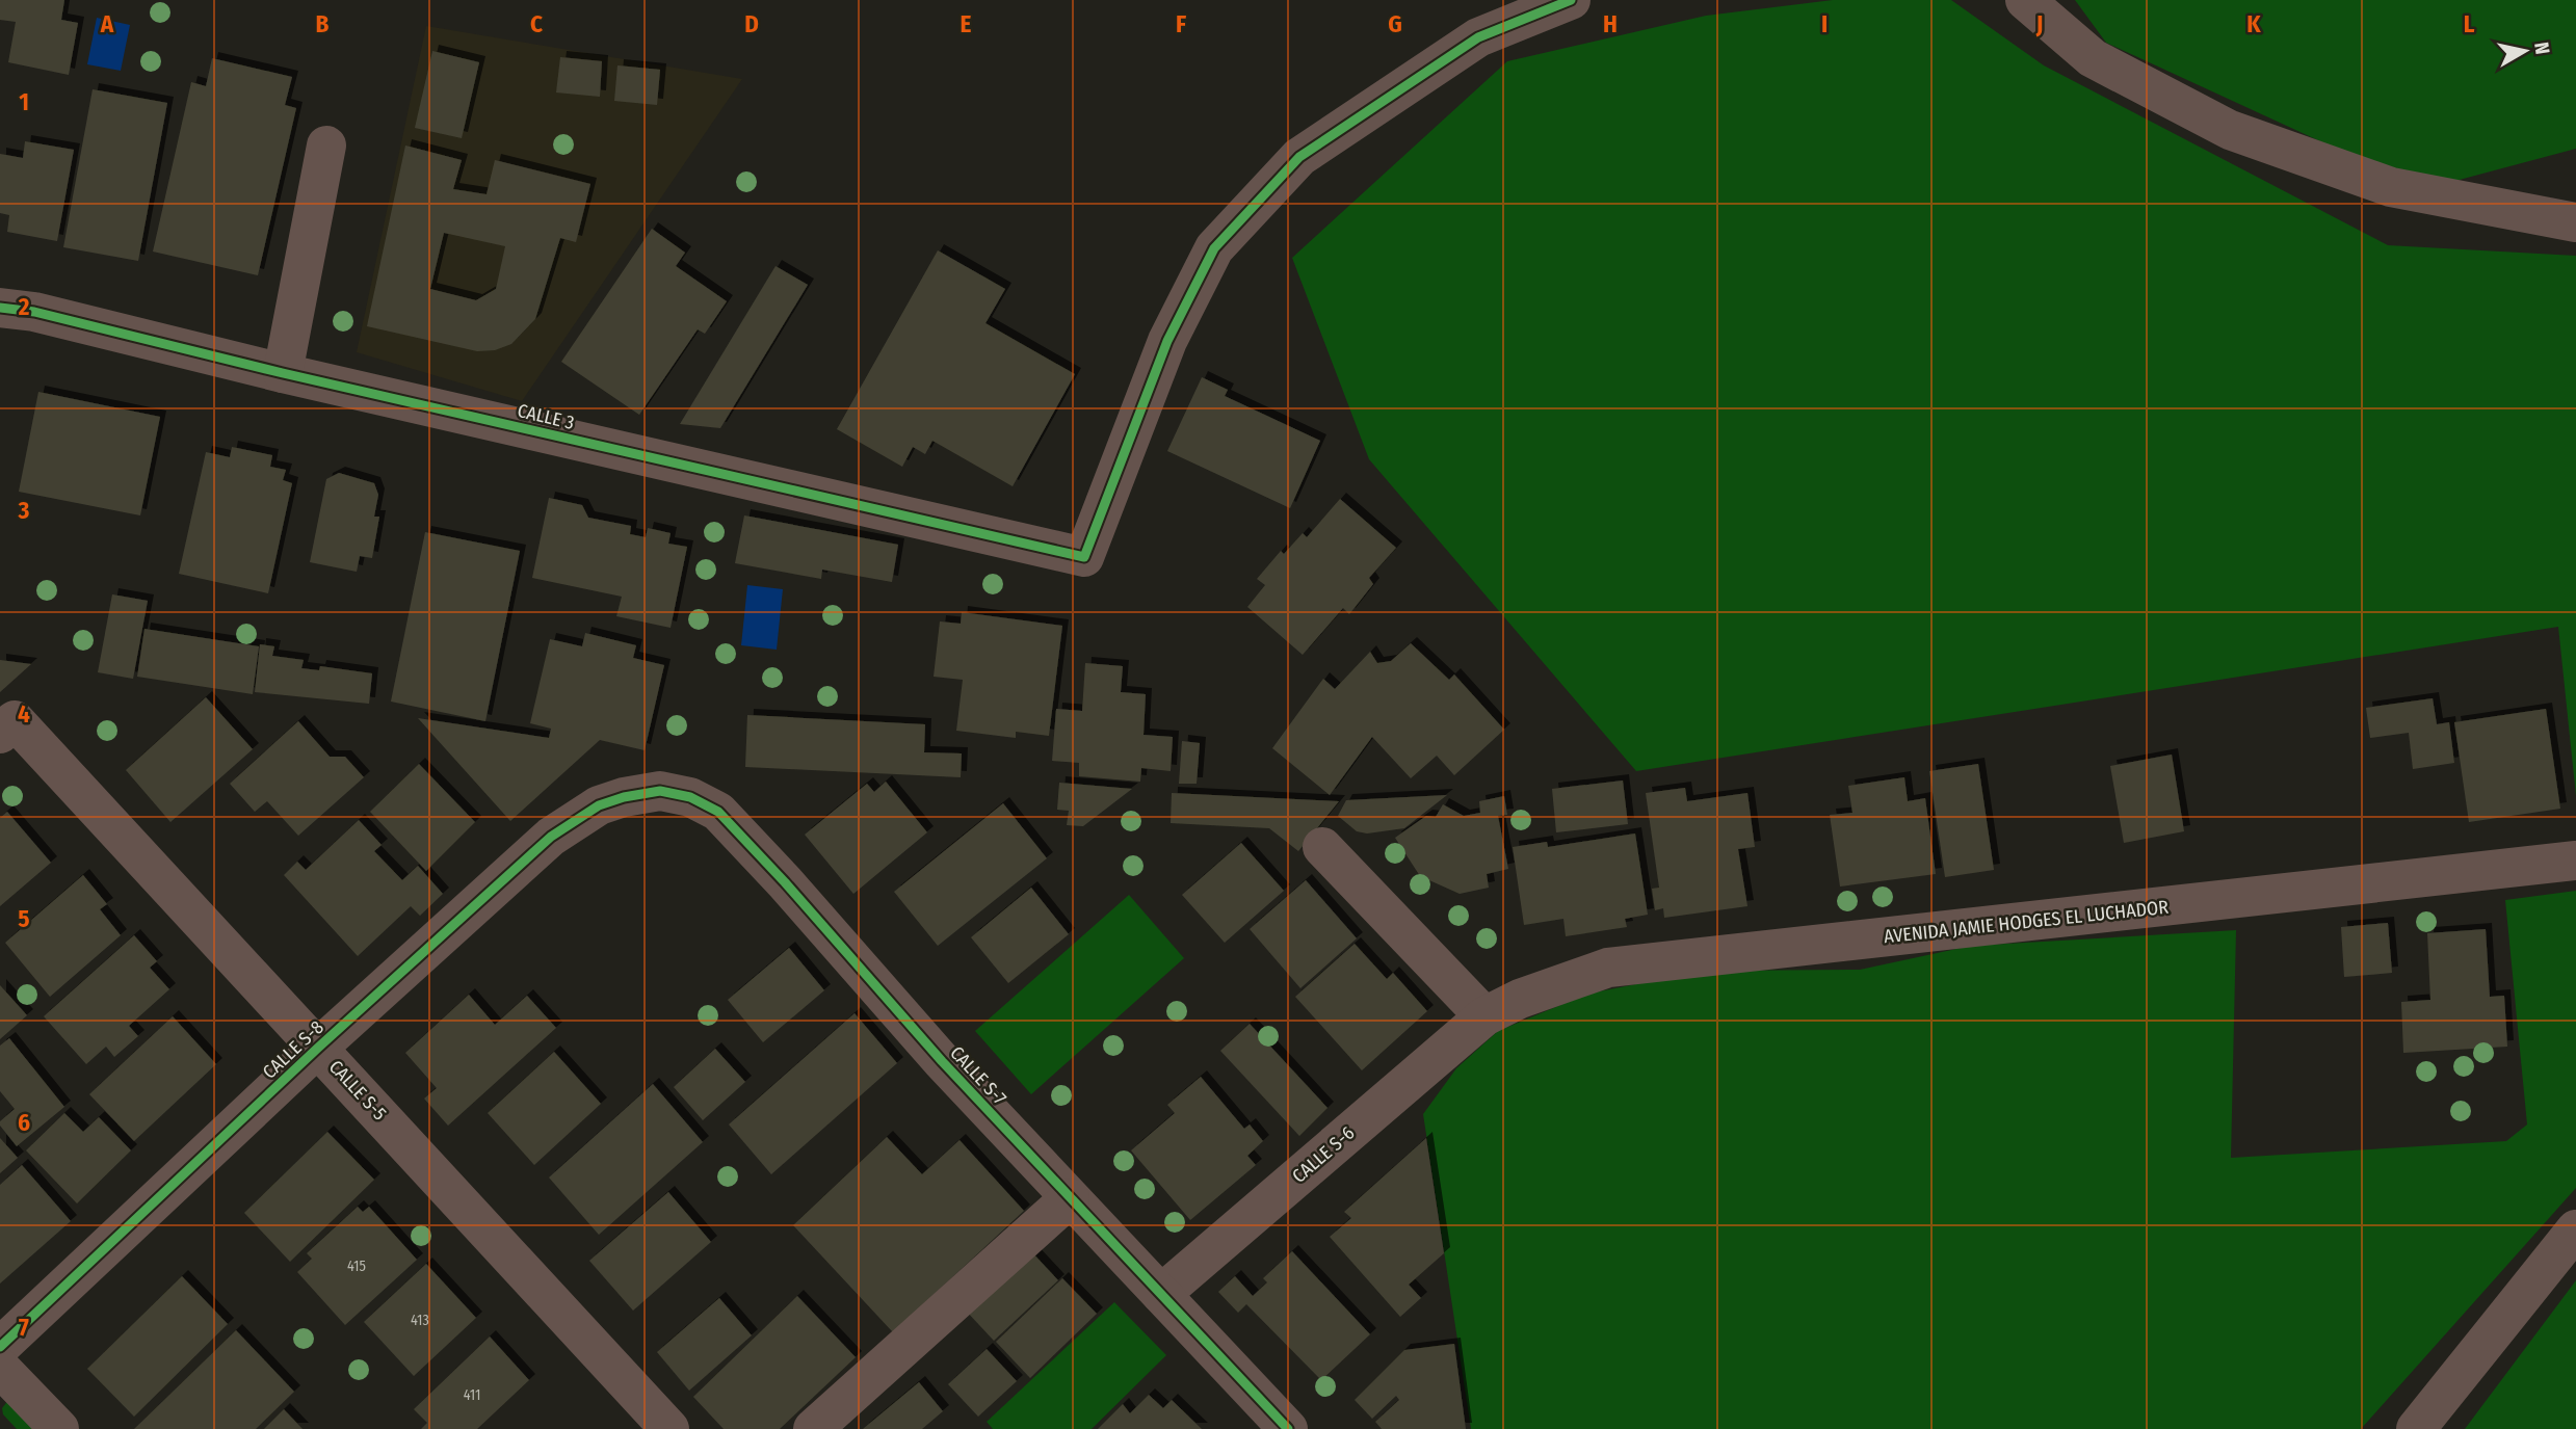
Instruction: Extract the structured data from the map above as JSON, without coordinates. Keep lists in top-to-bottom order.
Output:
{
  "streets": {
    "street": [
      "CALLE 3",
      "AVENIDA JAMIE HODGES EL LUCHADOR",
      "CALLE S-8",
      "CALLE S-7",
      "CALLE S-5",
      "CALLE S-6"
    ]
  },
  "crossings": [
    ["AVENIDA JAMIE HODGES EL LUCHADOR", "CALLE S-6"],
    ["CALLE S-8", "CALLE S-7"],
    ["CALLE S-8", "CALLE S-5"],
    ["CALLE S-7", "CALLE S-6"]
  ],
  "house_numbers": ["415", "413", "411"],
  "north": "right",
  "grid": {
    "columns": [
      "A",
      "B",
      "C",
      "D",
      "E",
      "F",
      "G",
      "H",
      "I",
      "J",
      "K",
      "L"
    ],
    "rows": [
      "1",
      "2",
      "3",
      "4",
      "5",
      "6",
      "7"
    ]
  }
}
